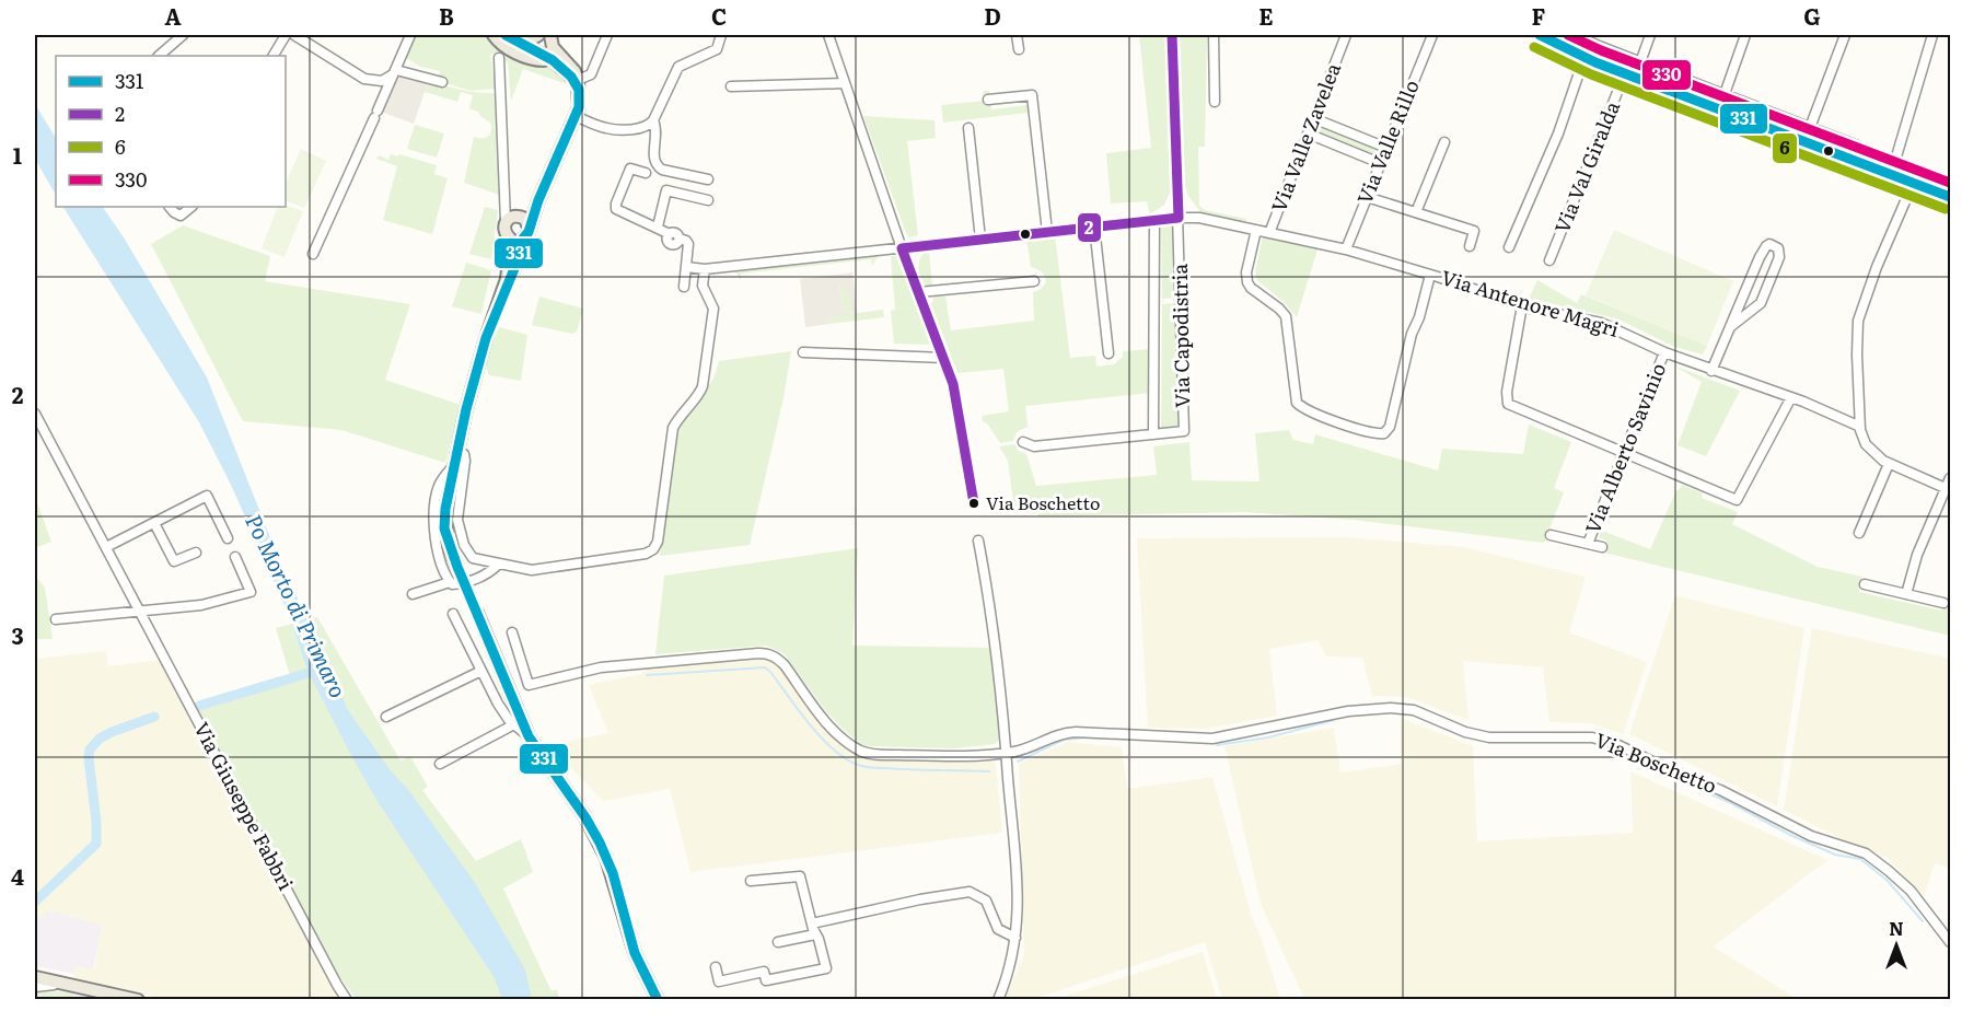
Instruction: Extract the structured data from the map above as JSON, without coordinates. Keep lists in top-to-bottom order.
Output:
{
  "streets": {
    "street": [
      "Via Valle Zavelea",
      "Via Valle Rillo",
      "Via Val Giralda",
      "Via Antenore Magri",
      "Via Capodistria",
      "Via Alberto Savinio",
      "Via Boschetto",
      "Via Giuseppe Fabbri"
    ]
  },
  "crossings": [
    ["Via Valle Zavelea", "Via Valle Rillo"],
    ["Via Valle Zavelea", "Via Antenore Magri"],
    ["Via Antenore Magri", "Via Alberto Savinio"]
  ],
  "water": ["Po Morto di Primaro"],
  "places": ["Via Boschetto"],
  "lines": [
    "transit line 331",
    "transit line 2",
    "transit line 330",
    "transit line 6"
  ],
  "legend": [
    "331",
    "2",
    "6",
    "330"
  ],
  "north": "top",
  "grid": {
    "columns": [
      "A",
      "B",
      "C",
      "D",
      "E",
      "F",
      "G"
    ],
    "rows": [
      "1",
      "2",
      "3",
      "4"
    ]
  }
}
